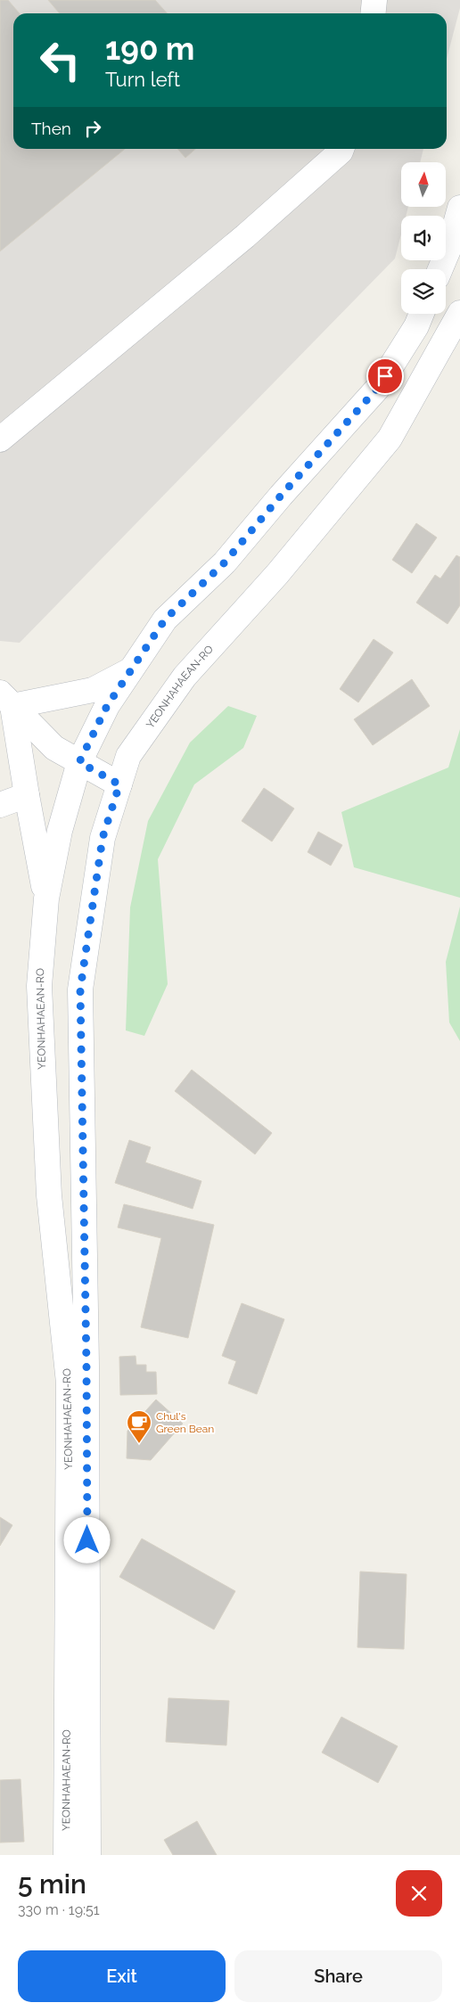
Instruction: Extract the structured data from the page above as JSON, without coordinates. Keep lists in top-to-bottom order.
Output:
{
  "streets": {
    "street": ["YEONHAHAEAN-RO"]
  },
  "places": {
    "cafe": ["Chul's Green Bean"]
  },
  "north": "top",
  "page": {
    "turn": ["190 m", "Turn left"],
    "then": "Then",
    "heading": ["5 min", "330 m · 19:51"],
    "buttons": ["Exit", "Share"]
  }
}
